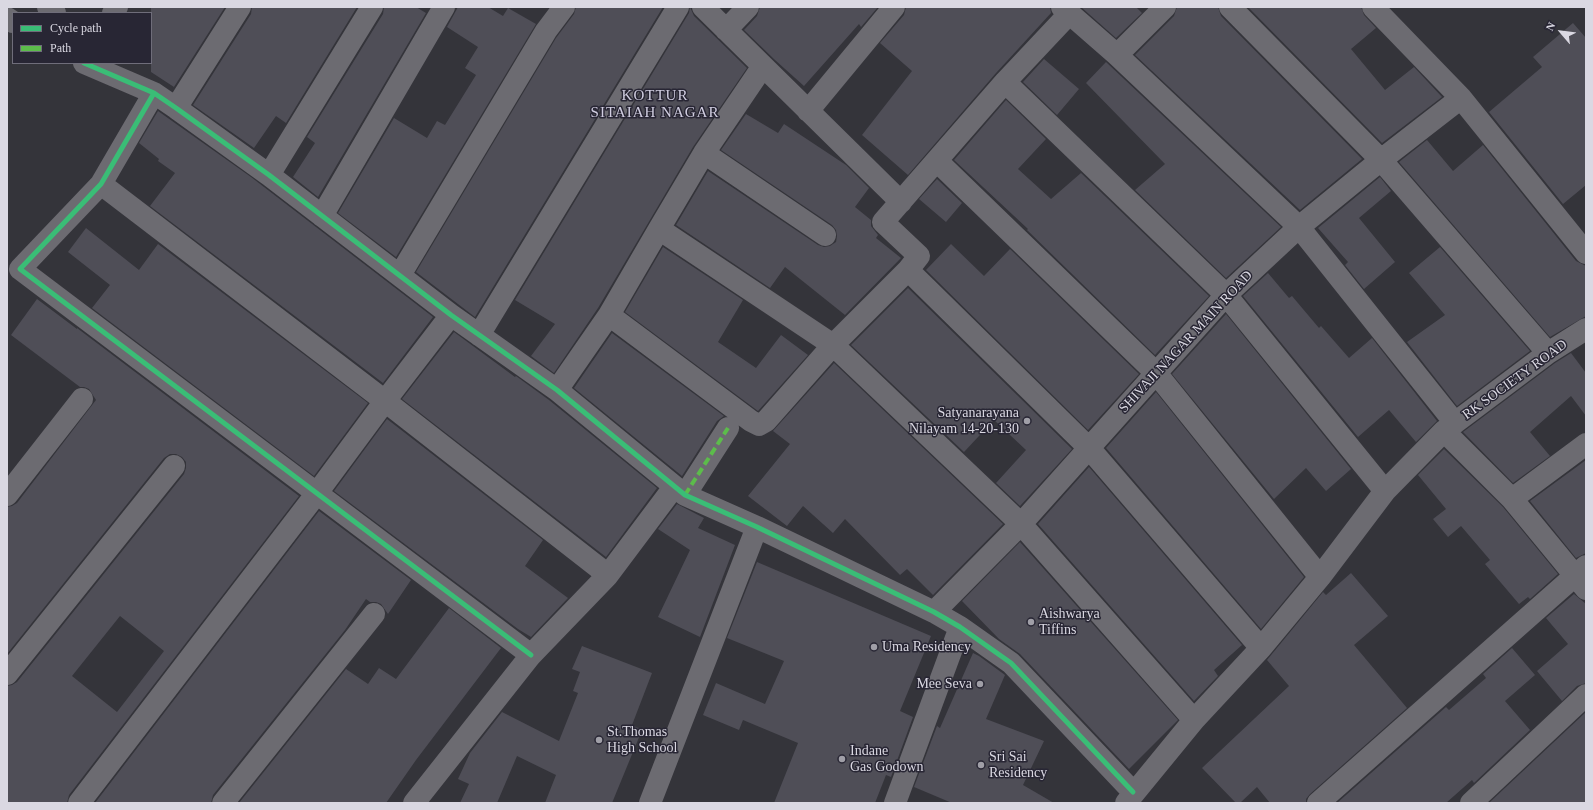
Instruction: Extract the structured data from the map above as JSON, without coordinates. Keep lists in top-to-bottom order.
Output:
{
  "streets": {
    "street": ["SHIVAJI NAGAR MAIN ROAD", "RK SOCIETY ROAD"]
  },
  "districts": ["KOTTUR SITAIAH NAGAR"],
  "places": [
    "Satyanarayana Nilayam 14-20-130",
    "Aishwarya Tiffins",
    "Uma Residency",
    "Mee Seva",
    "St.Thomas High School",
    "Indane Gas Godown",
    "Sri Sai Residency"
  ],
  "legend": ["Cycle path", "Path"],
  "north": "top left"
}
